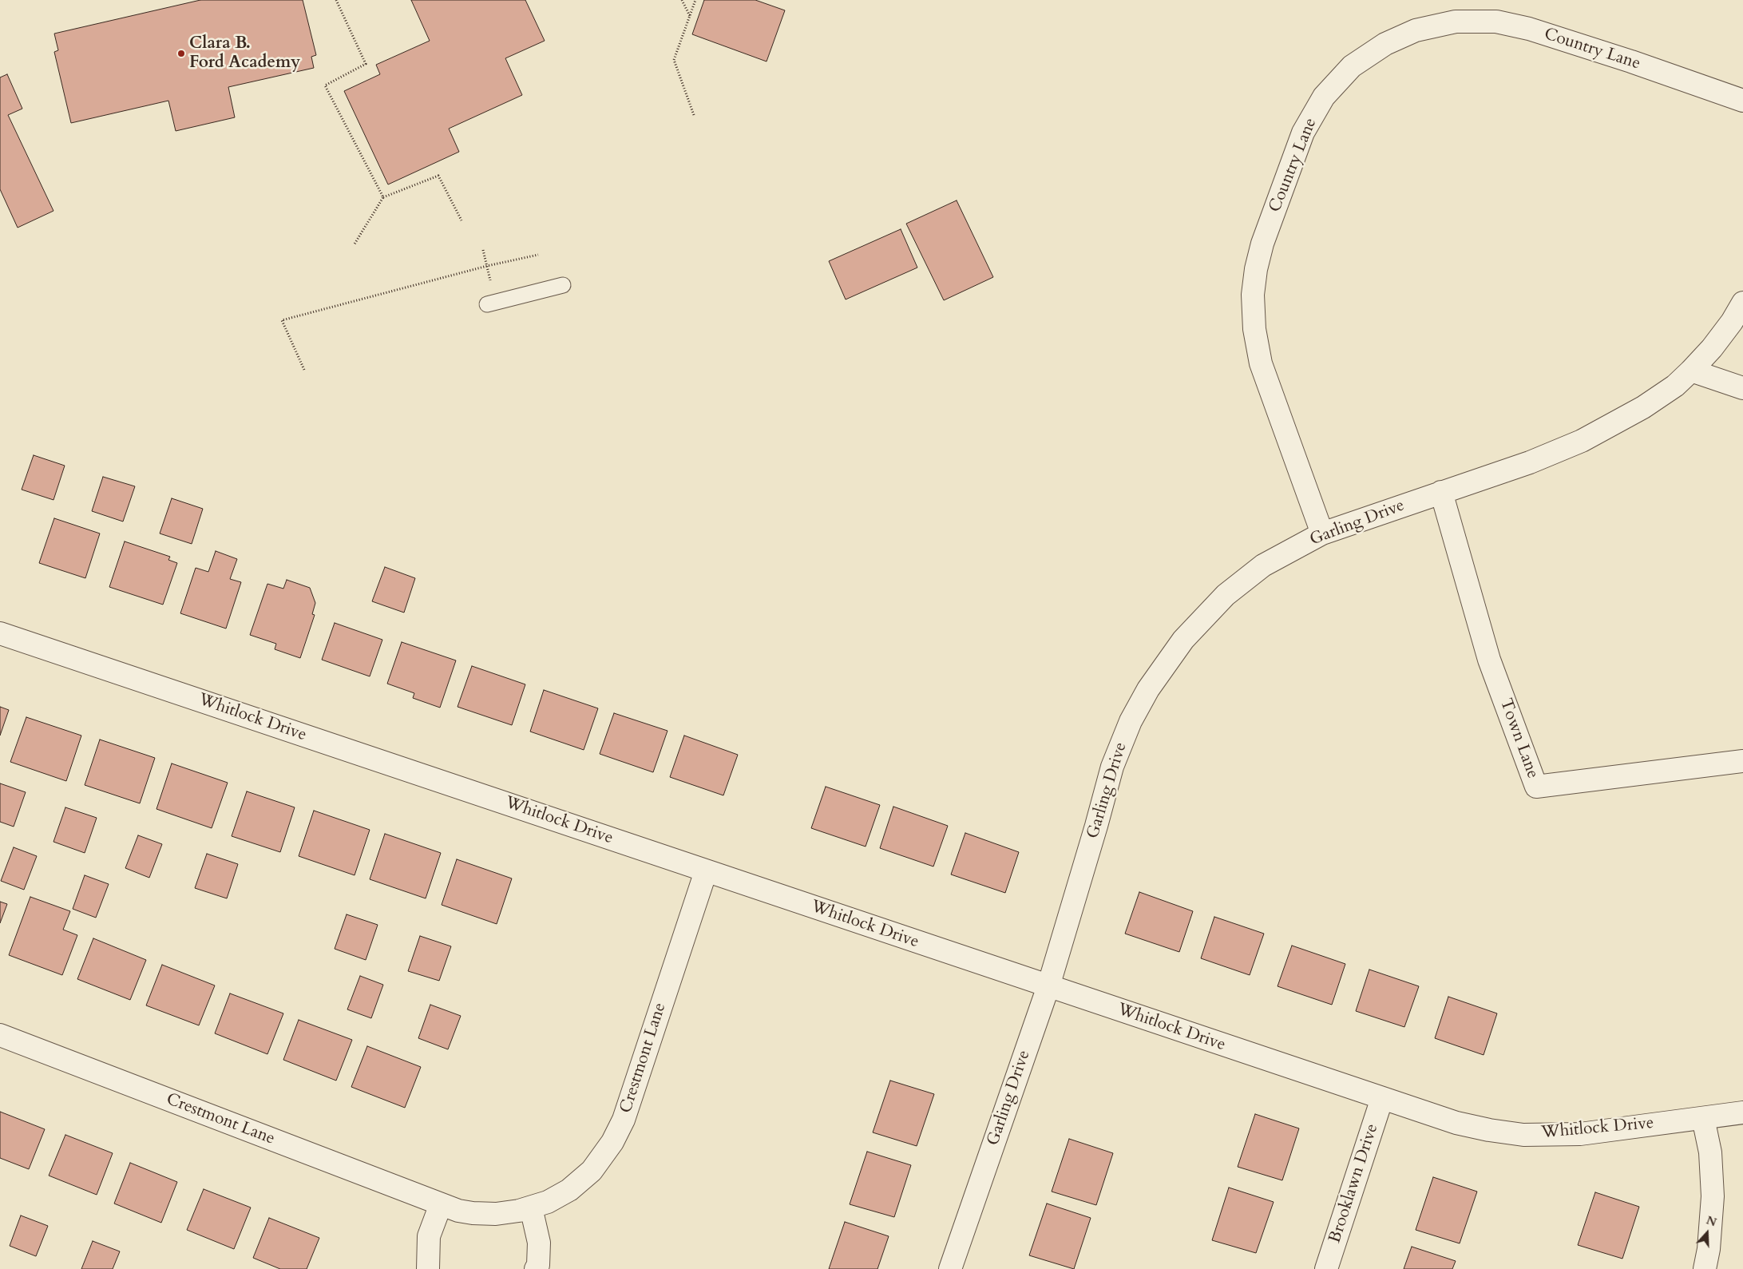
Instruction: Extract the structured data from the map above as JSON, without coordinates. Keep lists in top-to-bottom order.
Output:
{
  "streets": {
    "street": [
      "Country Lane",
      "Garling Drive",
      "Whitlock Drive",
      "Town Lane",
      "Crestmont Lane",
      "Brooklawn Drive"
    ]
  },
  "crossings": [
    ["Country Lane", "Garling Drive"],
    ["Garling Drive", "Whitlock Drive"],
    ["Garling Drive", "Town Lane"],
    ["Whitlock Drive", "Crestmont Lane"],
    ["Whitlock Drive", "Brooklawn Drive"]
  ],
  "places": ["Clara B. Ford Academy"],
  "north": "top"
}
